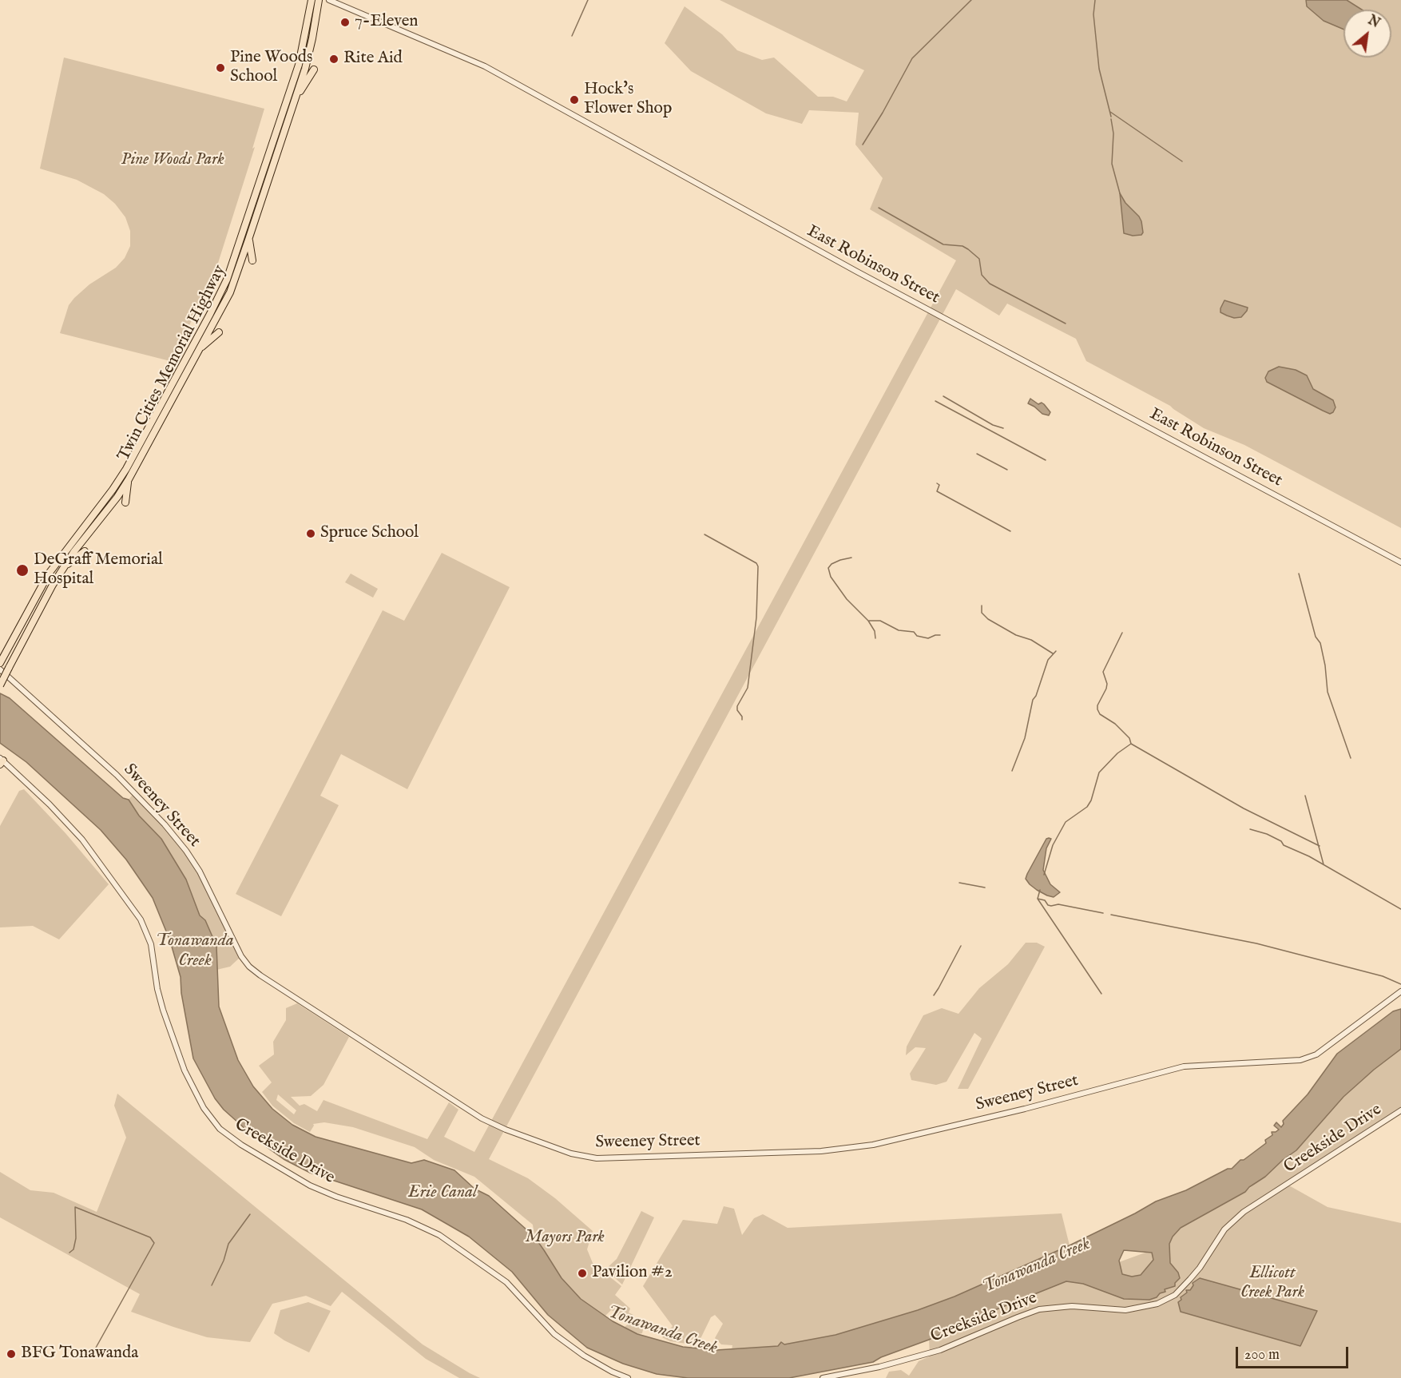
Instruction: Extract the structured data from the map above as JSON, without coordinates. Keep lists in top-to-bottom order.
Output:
{
  "streets": {
    "main road": ["Twin Cities Memorial Highway"],
    "street": ["East Robinson Street", "Sweeney Street", "Creekside Drive"]
  },
  "water": ["Tonawanda Creek", "Erie Canal"],
  "parks": ["Pine Woods Park", "Mayors Park", "Ellicott Creek Park"],
  "places": [
    "7-Eleven",
    "Rite Aid",
    "Pine Woods School",
    "Hock's Flower Shop",
    "Spruce School",
    "DeGraff Memorial Hospital",
    "Pavilion #2",
    "BFG Tonawanda"
  ],
  "scale_bar": "200 m",
  "north": "top right"
}
